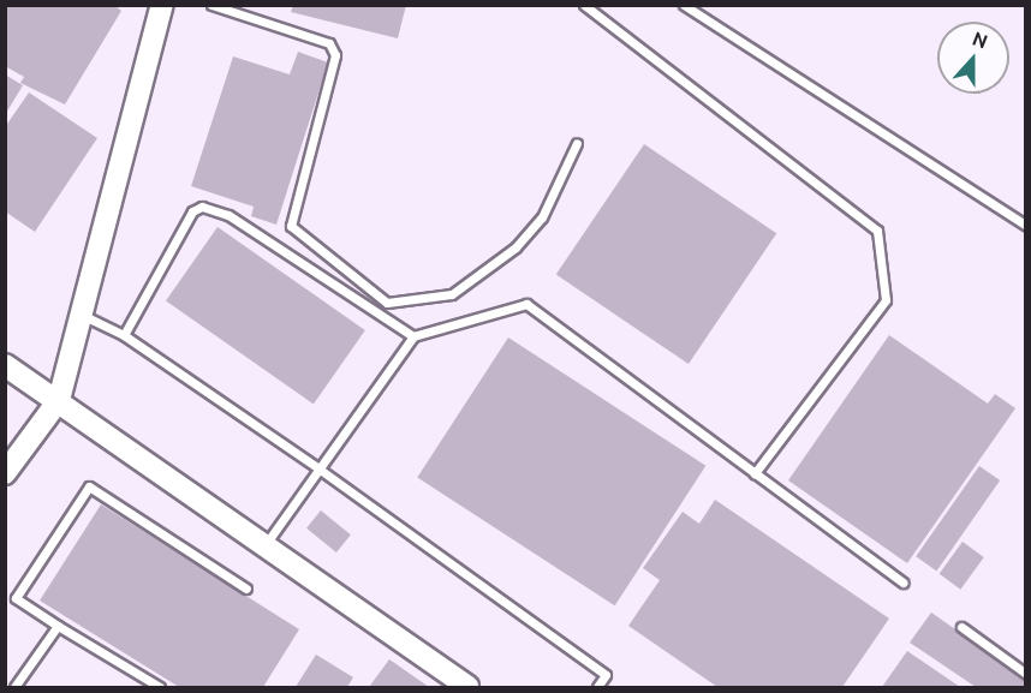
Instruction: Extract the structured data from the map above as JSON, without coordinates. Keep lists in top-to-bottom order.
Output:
{
  "north": "top"
}
